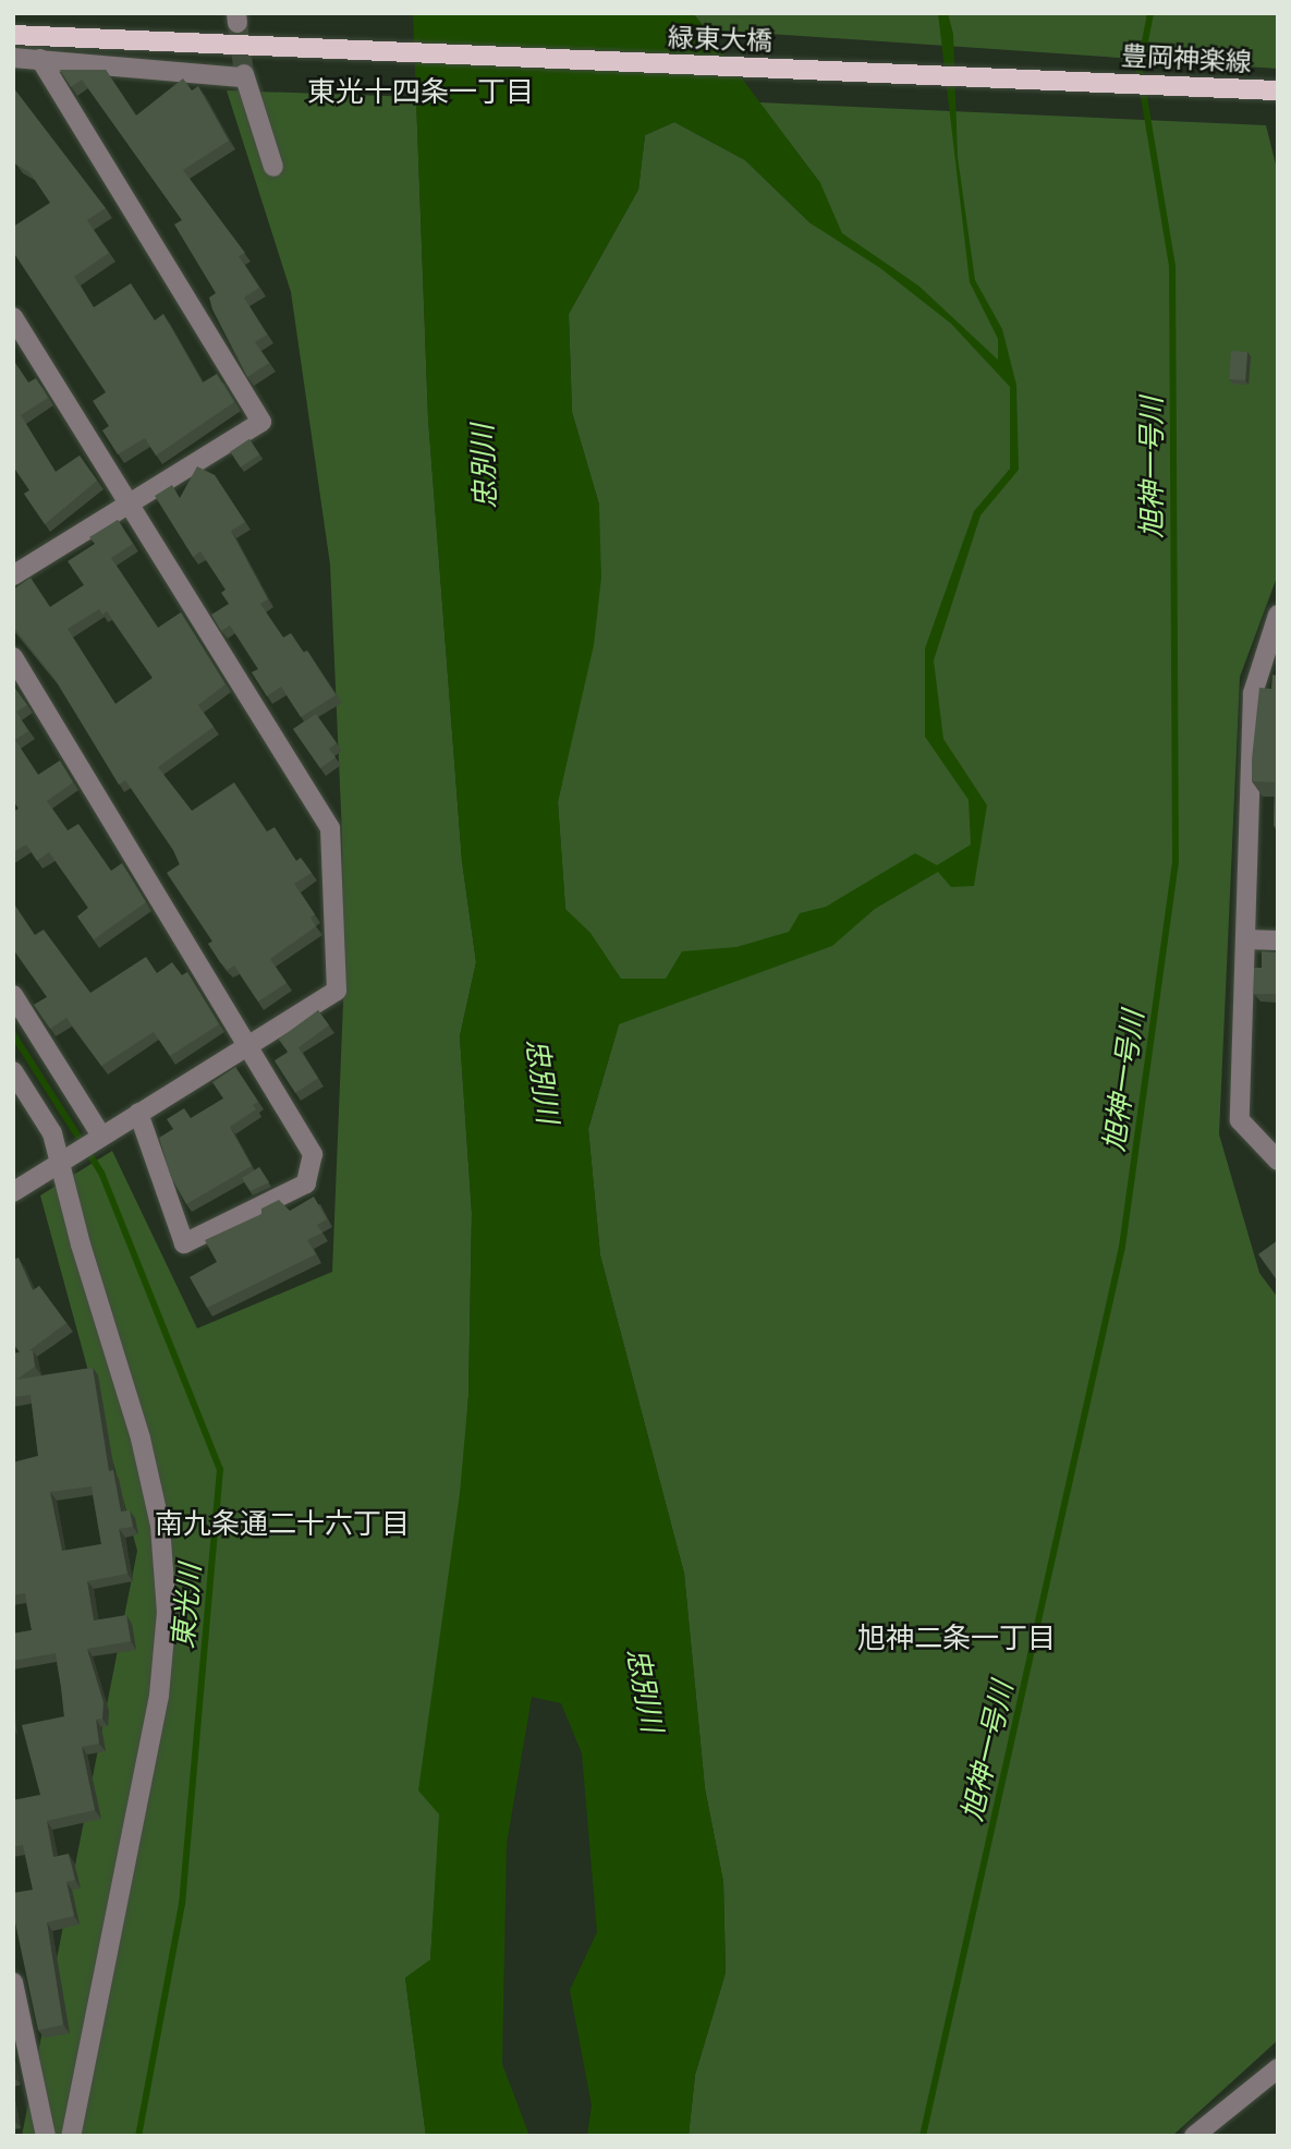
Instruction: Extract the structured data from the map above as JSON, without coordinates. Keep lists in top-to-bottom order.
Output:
{
  "streets": {
    "main road": ["緑東大橋", "豊岡神楽線"]
  },
  "crossings": [
    ["緑東大橋", "豊岡神楽線"]
  ],
  "districts": ["東光十四条一丁目", "南九条通二十六丁目", "旭神二条一丁目"],
  "water": ["忠別川", "旭神一号川", "東光川"]
}
